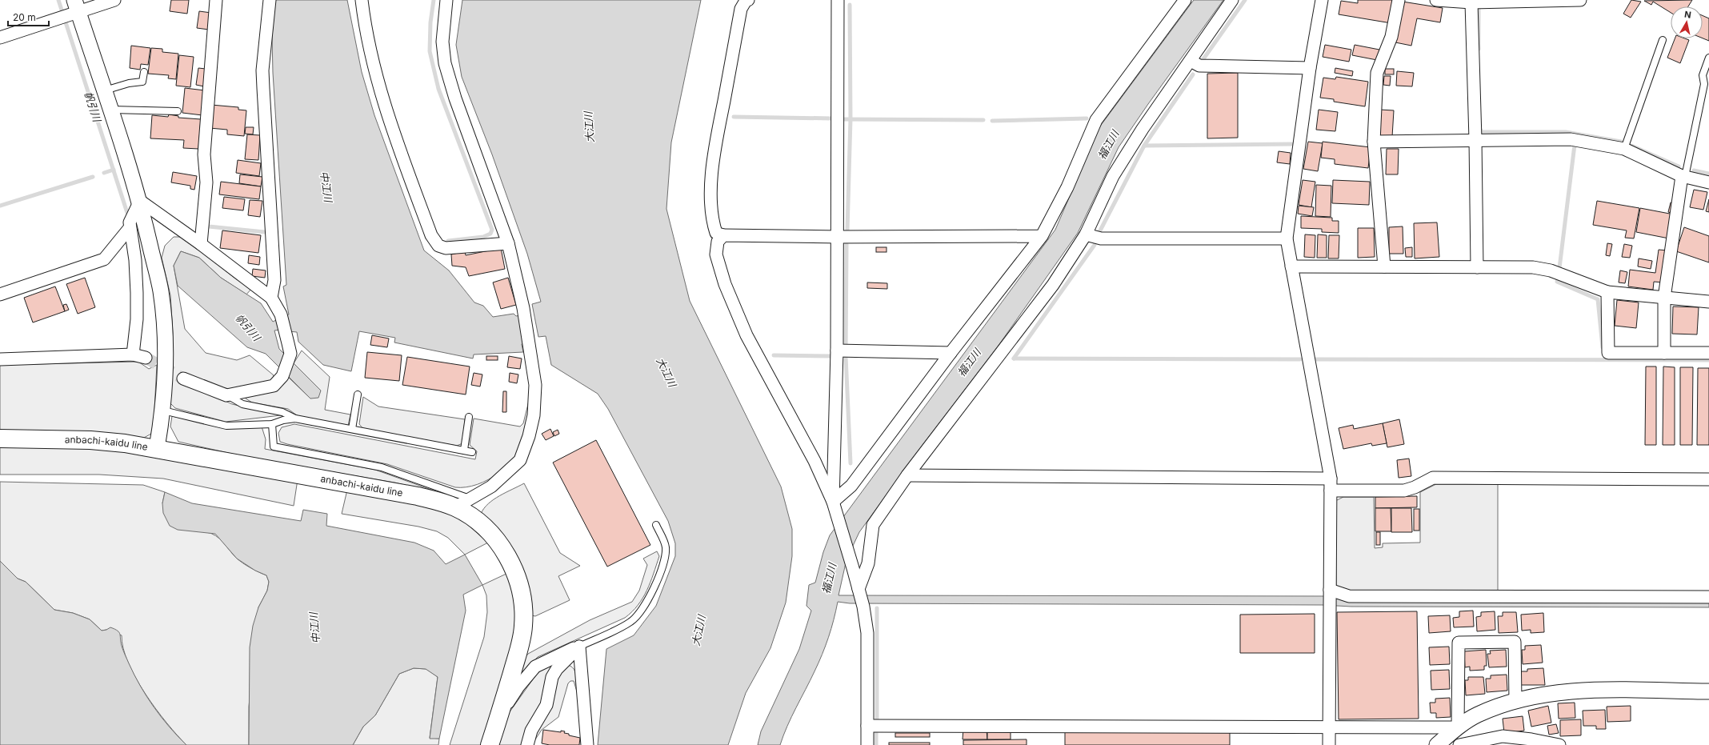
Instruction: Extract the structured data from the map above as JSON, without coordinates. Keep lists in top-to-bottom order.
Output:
{
  "streets": {
    "main road": ["anbachi-kaidu line"]
  },
  "water": [
    "帆引川",
    "大江川",
    "福江川",
    "中江川"
  ],
  "scale_bar": "20 m",
  "north": "top"
}
